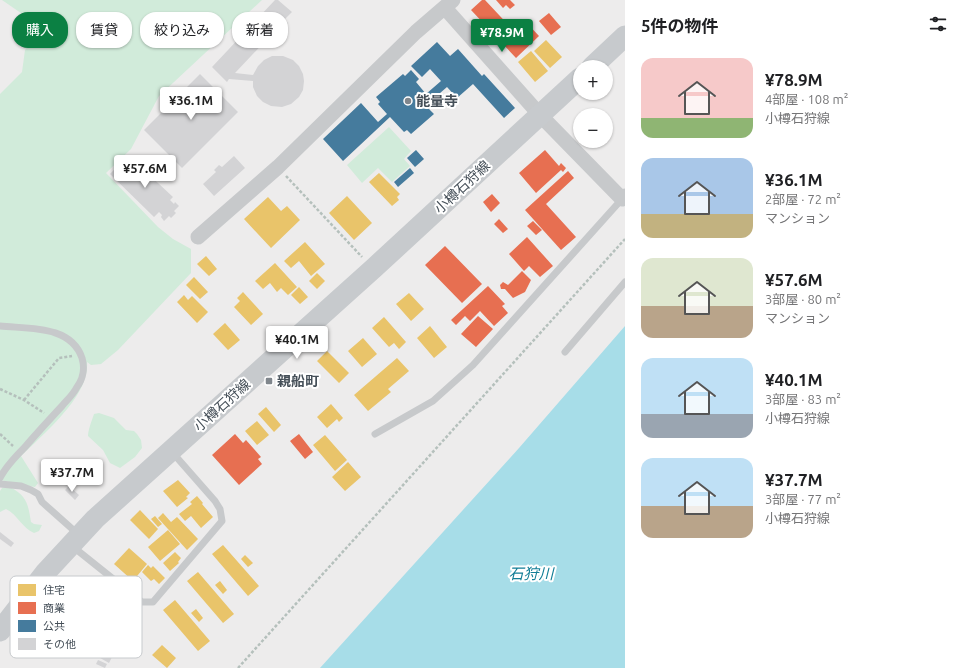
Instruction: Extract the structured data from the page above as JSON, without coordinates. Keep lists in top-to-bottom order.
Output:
{
  "streets": {
    "main road": ["小樽石狩線"]
  },
  "water": ["石狩川"],
  "places": {
    "other": ["能量寺"],
    "transit": ["親船町"]
  },
  "legend": [
    "住宅",
    "商業",
    "公共",
    "その他"
  ],
  "page": {
    "heading": "5件の物件",
    "chip": [
      "購入",
      "賃貸",
      "絞り込み",
      "新着"
    ],
    "price": [
      "¥78.9M",
      "¥36.1M",
      "¥57.6M",
      "¥40.1M",
      "¥37.7M"
    ],
    "list": [
      {
        "name": "¥78.9M",
        "note": "4部屋 · 108 m² · 小樽石狩線"
      },
      {
        "name": "¥36.1M",
        "note": "2部屋 · 72 m² · マンション"
      },
      {
        "name": "¥57.6M",
        "note": "3部屋 · 80 m² · マンション"
      },
      {
        "name": "¥40.1M",
        "note": "3部屋 · 83 m² · 小樽石狩線"
      },
      {
        "name": "¥37.7M",
        "note": "3部屋 · 77 m² · 小樽石狩線"
      }
    ],
    "map_buttons": ["+", "−"]
  }
}
